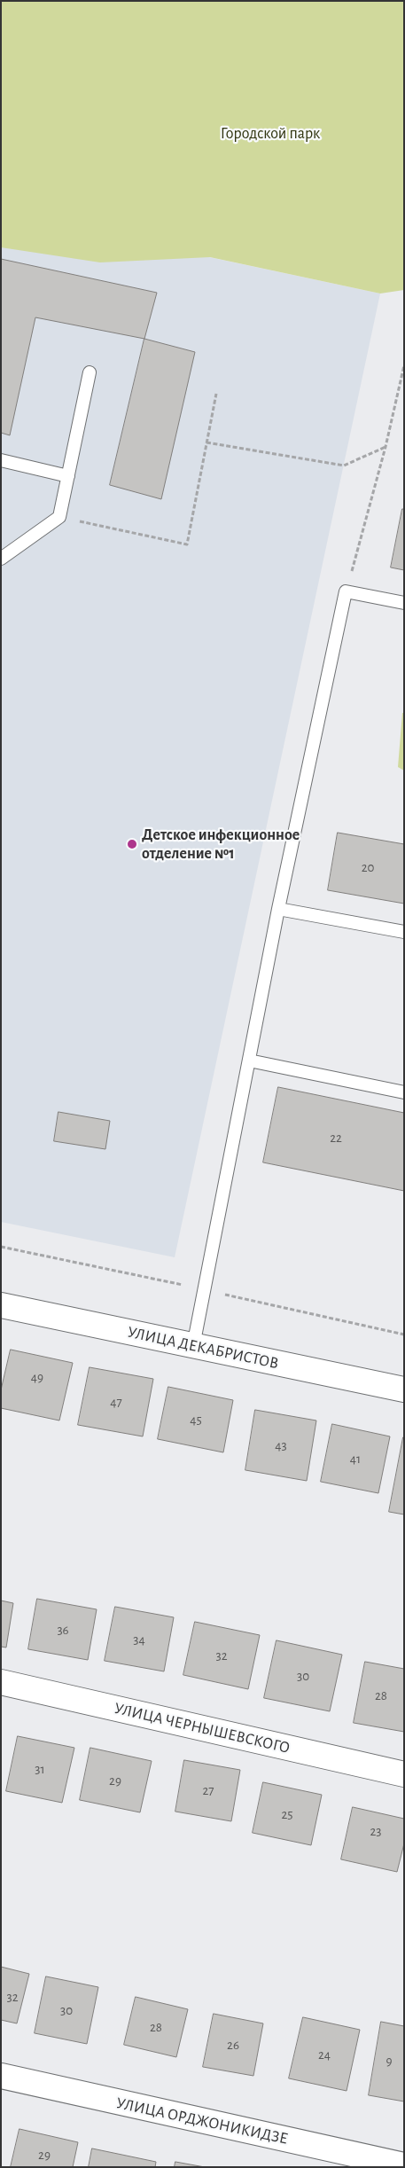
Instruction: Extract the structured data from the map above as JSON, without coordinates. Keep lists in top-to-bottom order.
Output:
{
  "streets": {
    "street": ["УЛИЦА ДЕКАБРИСТОВ", "УЛИЦА ЧЕРНЫШЕВСКОГО", "УЛИЦА ОРДЖОНИКИДЗЕ"]
  },
  "parks": ["Городской парк"],
  "places": ["Детское инфекционное отделение №1"],
  "house_numbers": [
    "20",
    "22",
    "49",
    "47",
    "45",
    "43",
    "41",
    "36",
    "34",
    "32",
    "30",
    "28",
    "31",
    "29",
    "27",
    "25",
    "23",
    "32",
    "30",
    "28",
    "26",
    "24",
    "9",
    "29"
  ]
}
